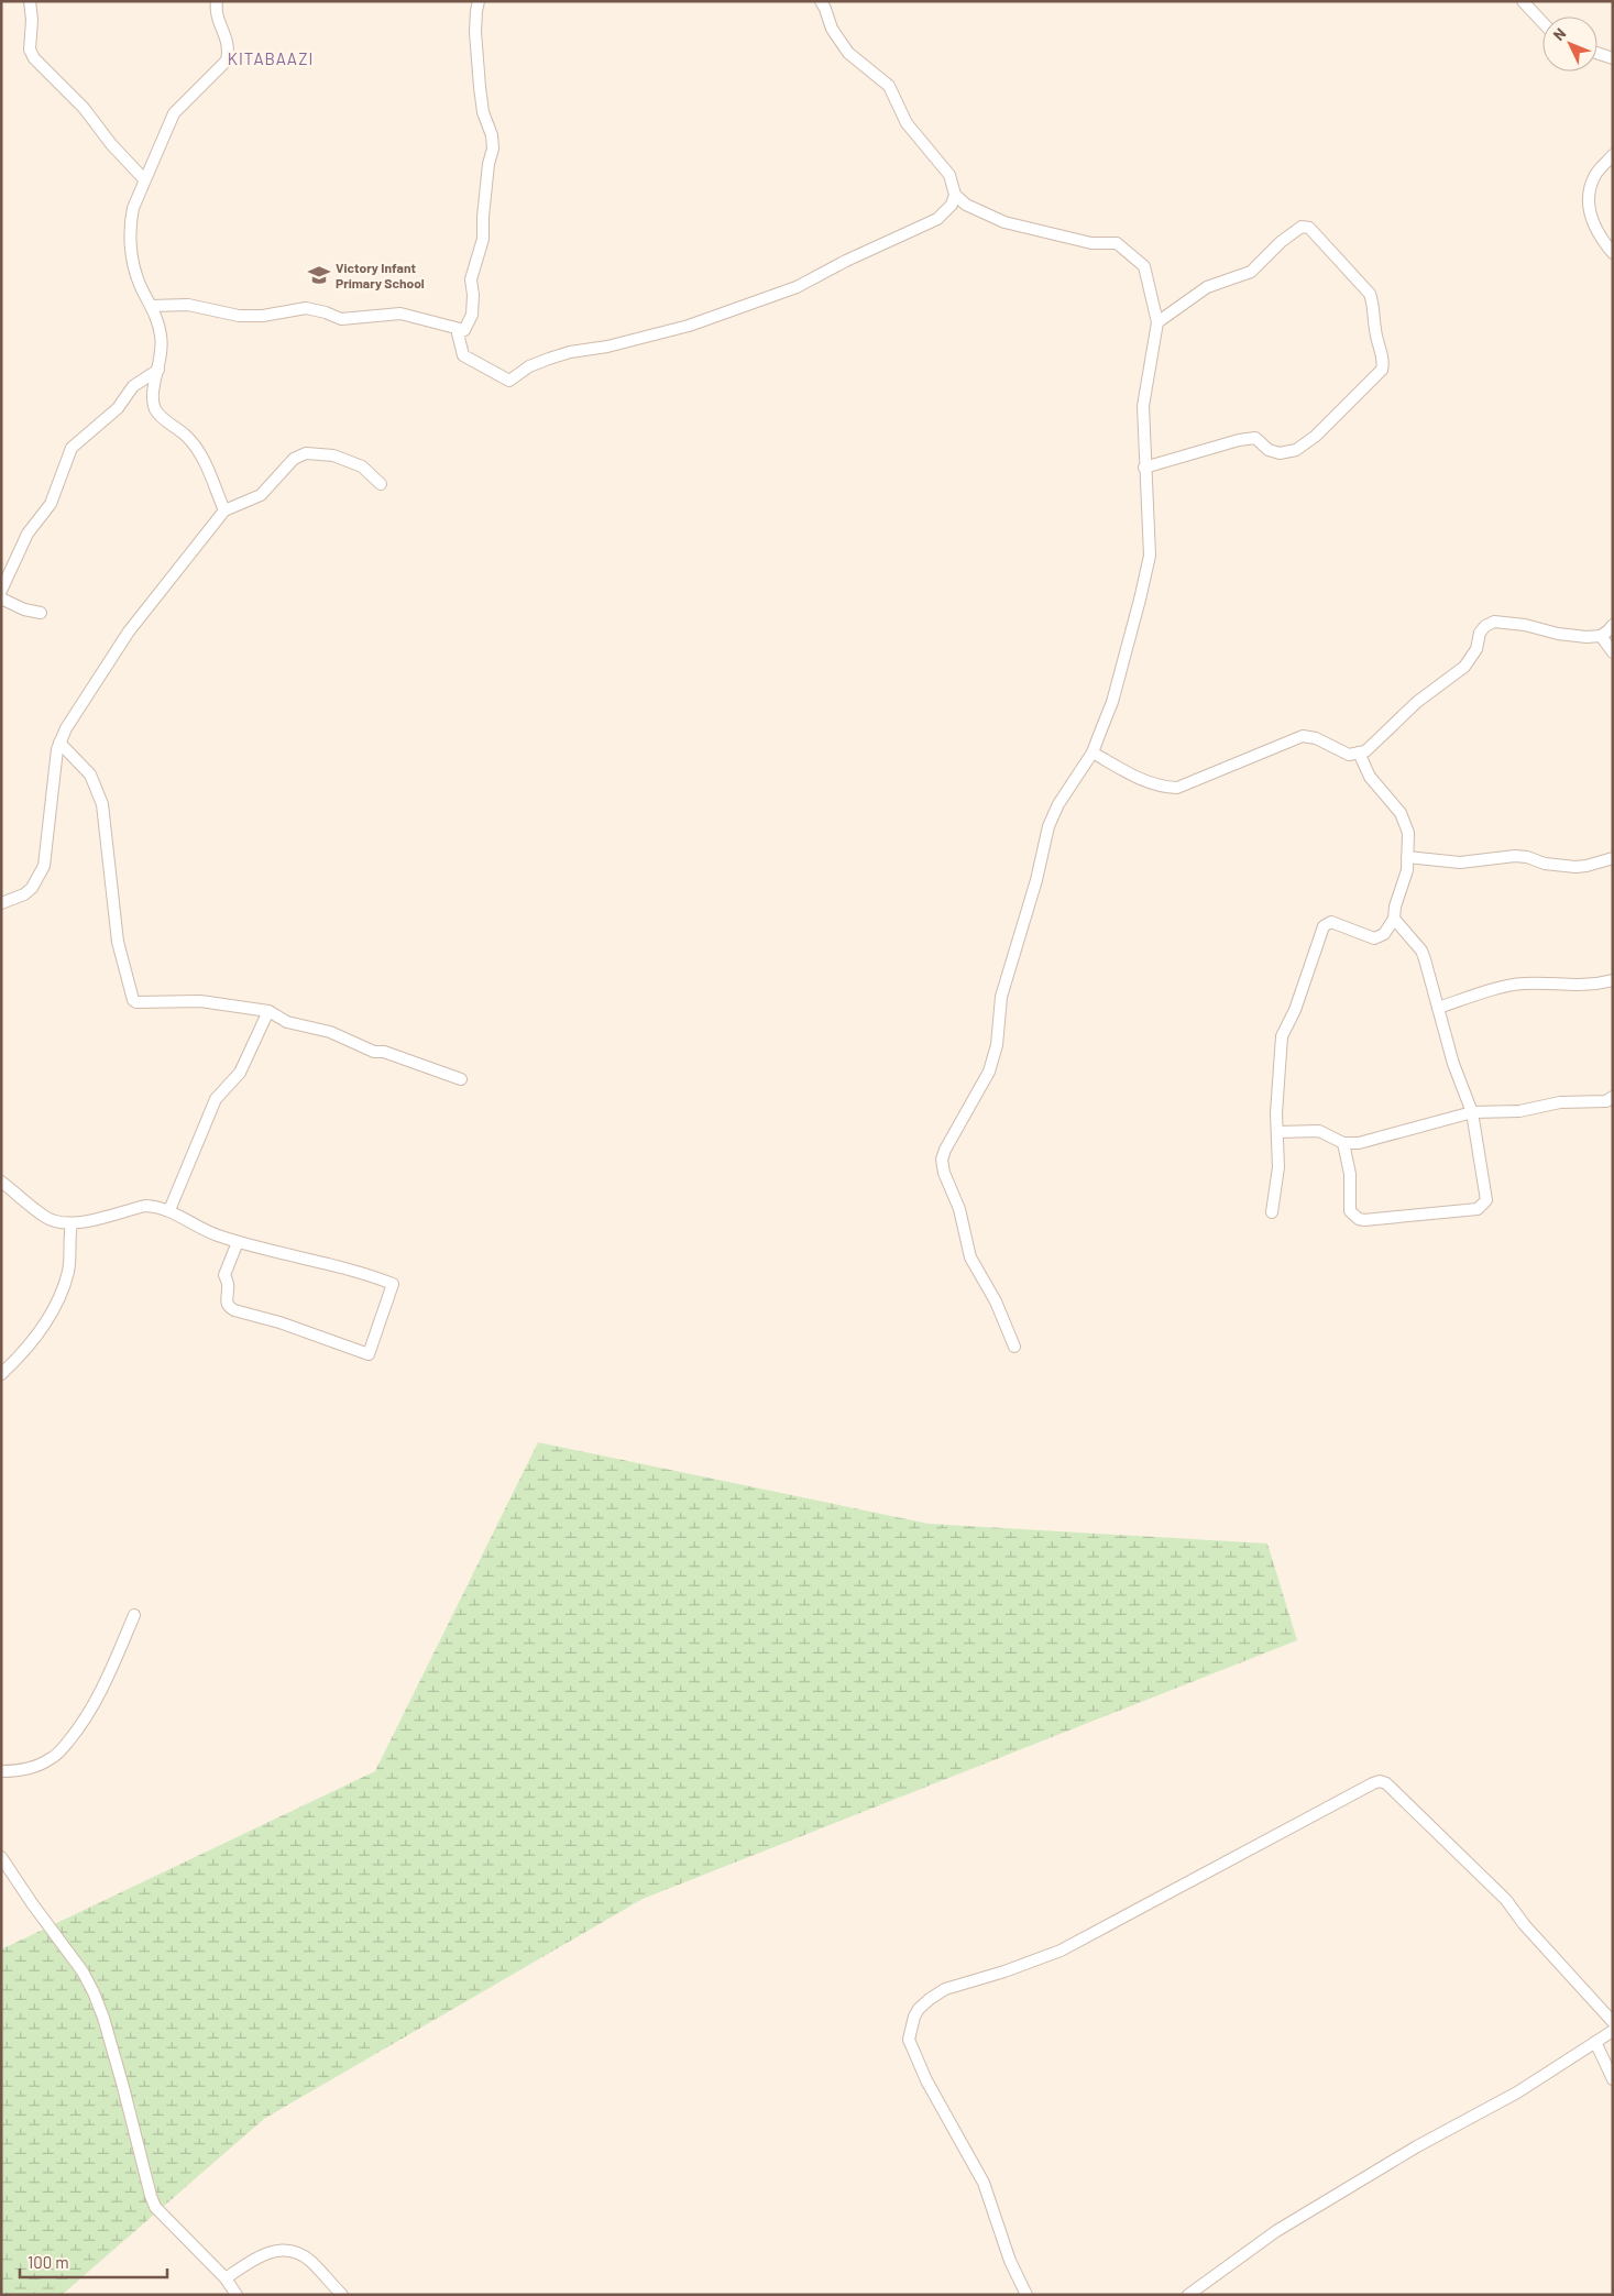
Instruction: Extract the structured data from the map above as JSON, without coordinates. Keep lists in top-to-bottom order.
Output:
{
  "districts": ["KITABAAZI"],
  "places": {
    "school or university": ["Victory Infant Primary School"]
  },
  "scale_bar": "100 m",
  "north": "top left"
}
